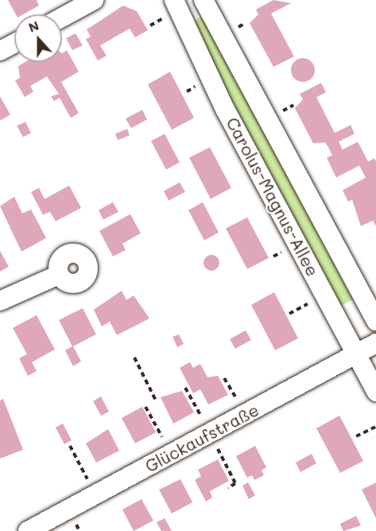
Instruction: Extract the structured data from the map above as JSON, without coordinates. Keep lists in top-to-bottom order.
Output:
{
  "streets": {
    "street": ["Carolus-Magnus-Allee", "Glückaufstraße"]
  },
  "crossings": [
    ["Carolus-Magnus-Allee", "Glückaufstraße"]
  ],
  "north": "top"
}
